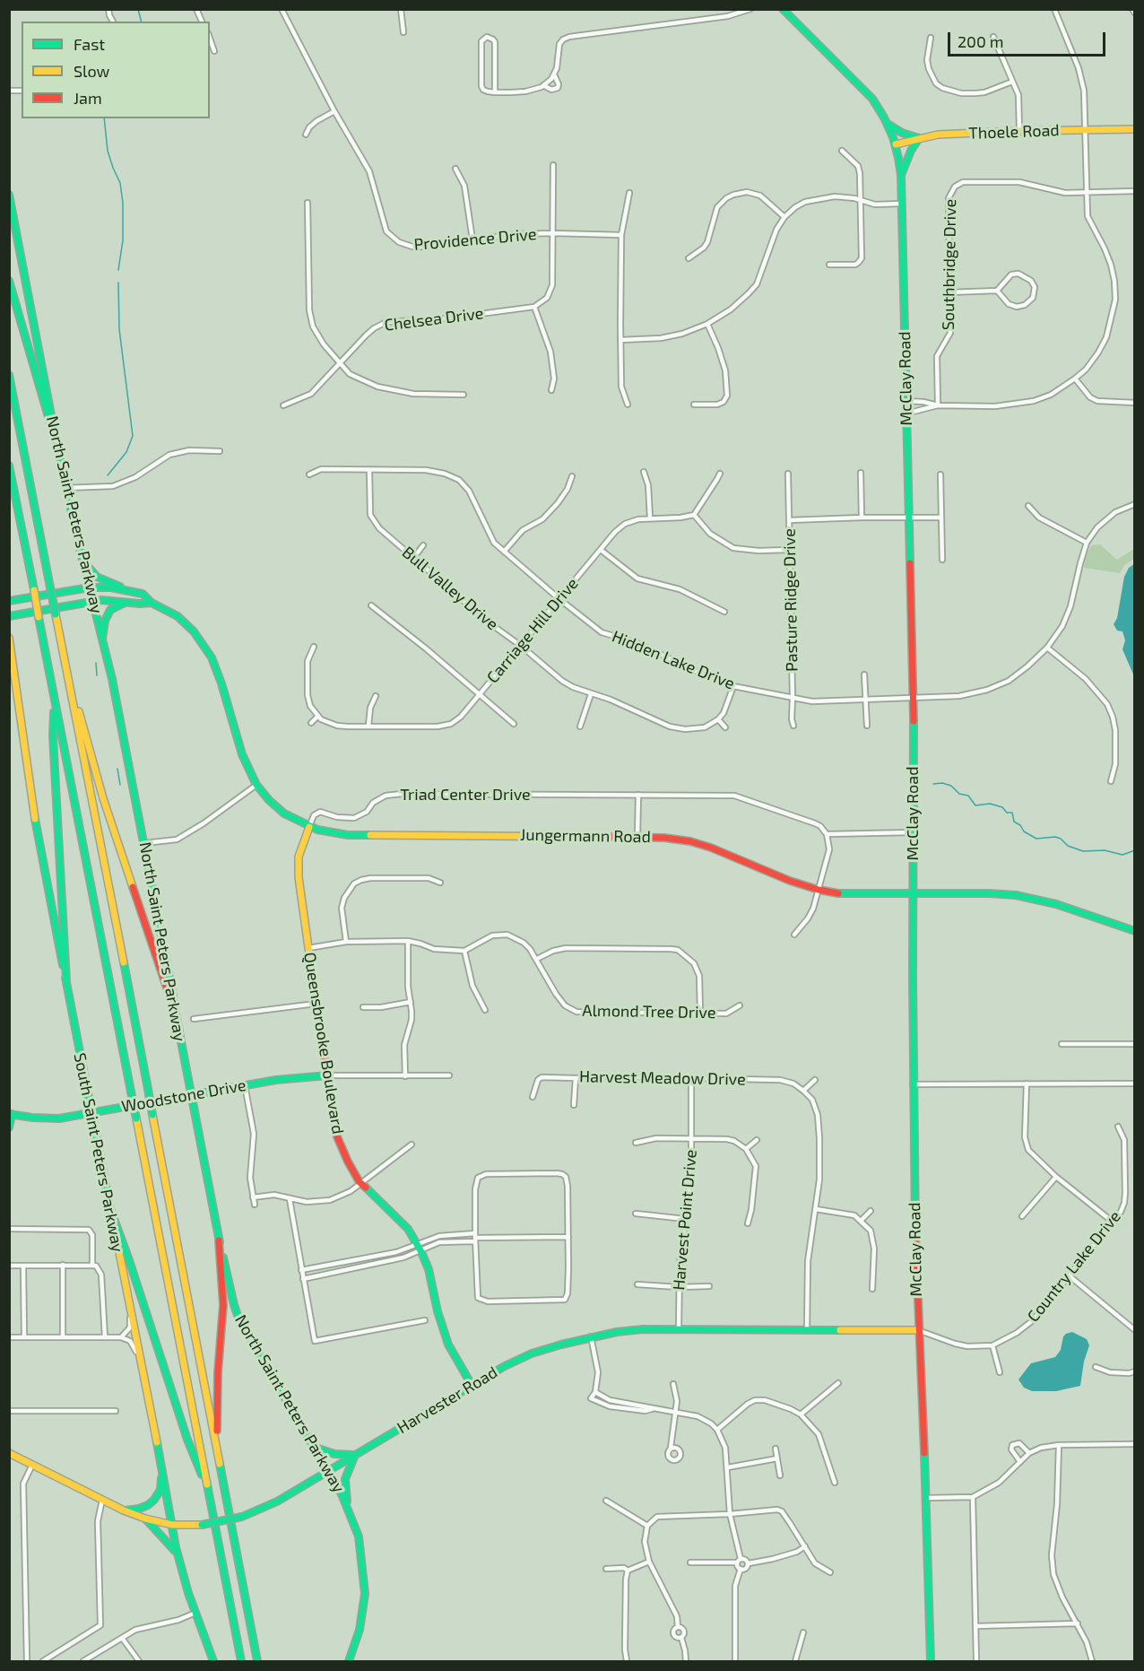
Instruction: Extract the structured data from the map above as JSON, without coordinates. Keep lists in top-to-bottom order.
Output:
{
  "streets": {
    "main road": [
      "Thoele Road",
      "McClay Road",
      "North Saint Peters Parkway",
      "Jungermann Road",
      "Queensbrooke Boulevard",
      "Woodstone Drive",
      "South Saint Peters Parkway",
      "Harvester Road"
    ],
    "street": [
      "Providence Drive",
      "Southbridge Drive",
      "Chelsea Drive",
      "Bull Valley Drive",
      "Pasture Ridge Drive",
      "Carriage Hill Drive",
      "Hidden Lake Drive",
      "Triad Center Drive",
      "Almond Tree Drive",
      "Harvest Meadow Drive",
      "Harvest Point Drive",
      "Country Lake Drive"
    ]
  },
  "crossings": [
    ["Thoele Road", "McClay Road"],
    ["McClay Road", "Hidden Lake Drive"],
    ["McClay Road", "Jungermann Road"],
    ["McClay Road", "Country Lake Drive"],
    ["McClay Road", "Harvester Road"],
    ["North Saint Peters Parkway", "Jungermann Road"],
    ["North Saint Peters Parkway", "Woodstone Drive"],
    ["North Saint Peters Parkway", "Harvester Road"],
    ["Bull Valley Drive", "Carriage Hill Drive"],
    ["Bull Valley Drive", "Hidden Lake Drive"],
    ["Pasture Ridge Drive", "Hidden Lake Drive"],
    ["Carriage Hill Drive", "Hidden Lake Drive"],
    ["Triad Center Drive", "Jungermann Road"],
    ["Triad Center Drive", "Queensbrooke Boulevard"],
    ["Jungermann Road", "Queensbrooke Boulevard"],
    ["Queensbrooke Boulevard", "Woodstone Drive"],
    ["Queensbrooke Boulevard", "Harvester Road"],
    ["Harvest Meadow Drive", "Harvest Point Drive"],
    ["Woodstone Drive", "South Saint Peters Parkway"],
    ["South Saint Peters Parkway", "Harvester Road"],
    ["Harvest Point Drive", "Harvester Road"],
    ["Country Lake Drive", "Harvester Road"]
  ],
  "legend": ["Fast", "Slow", "Jam"],
  "scale_bar": "200 m"
}
